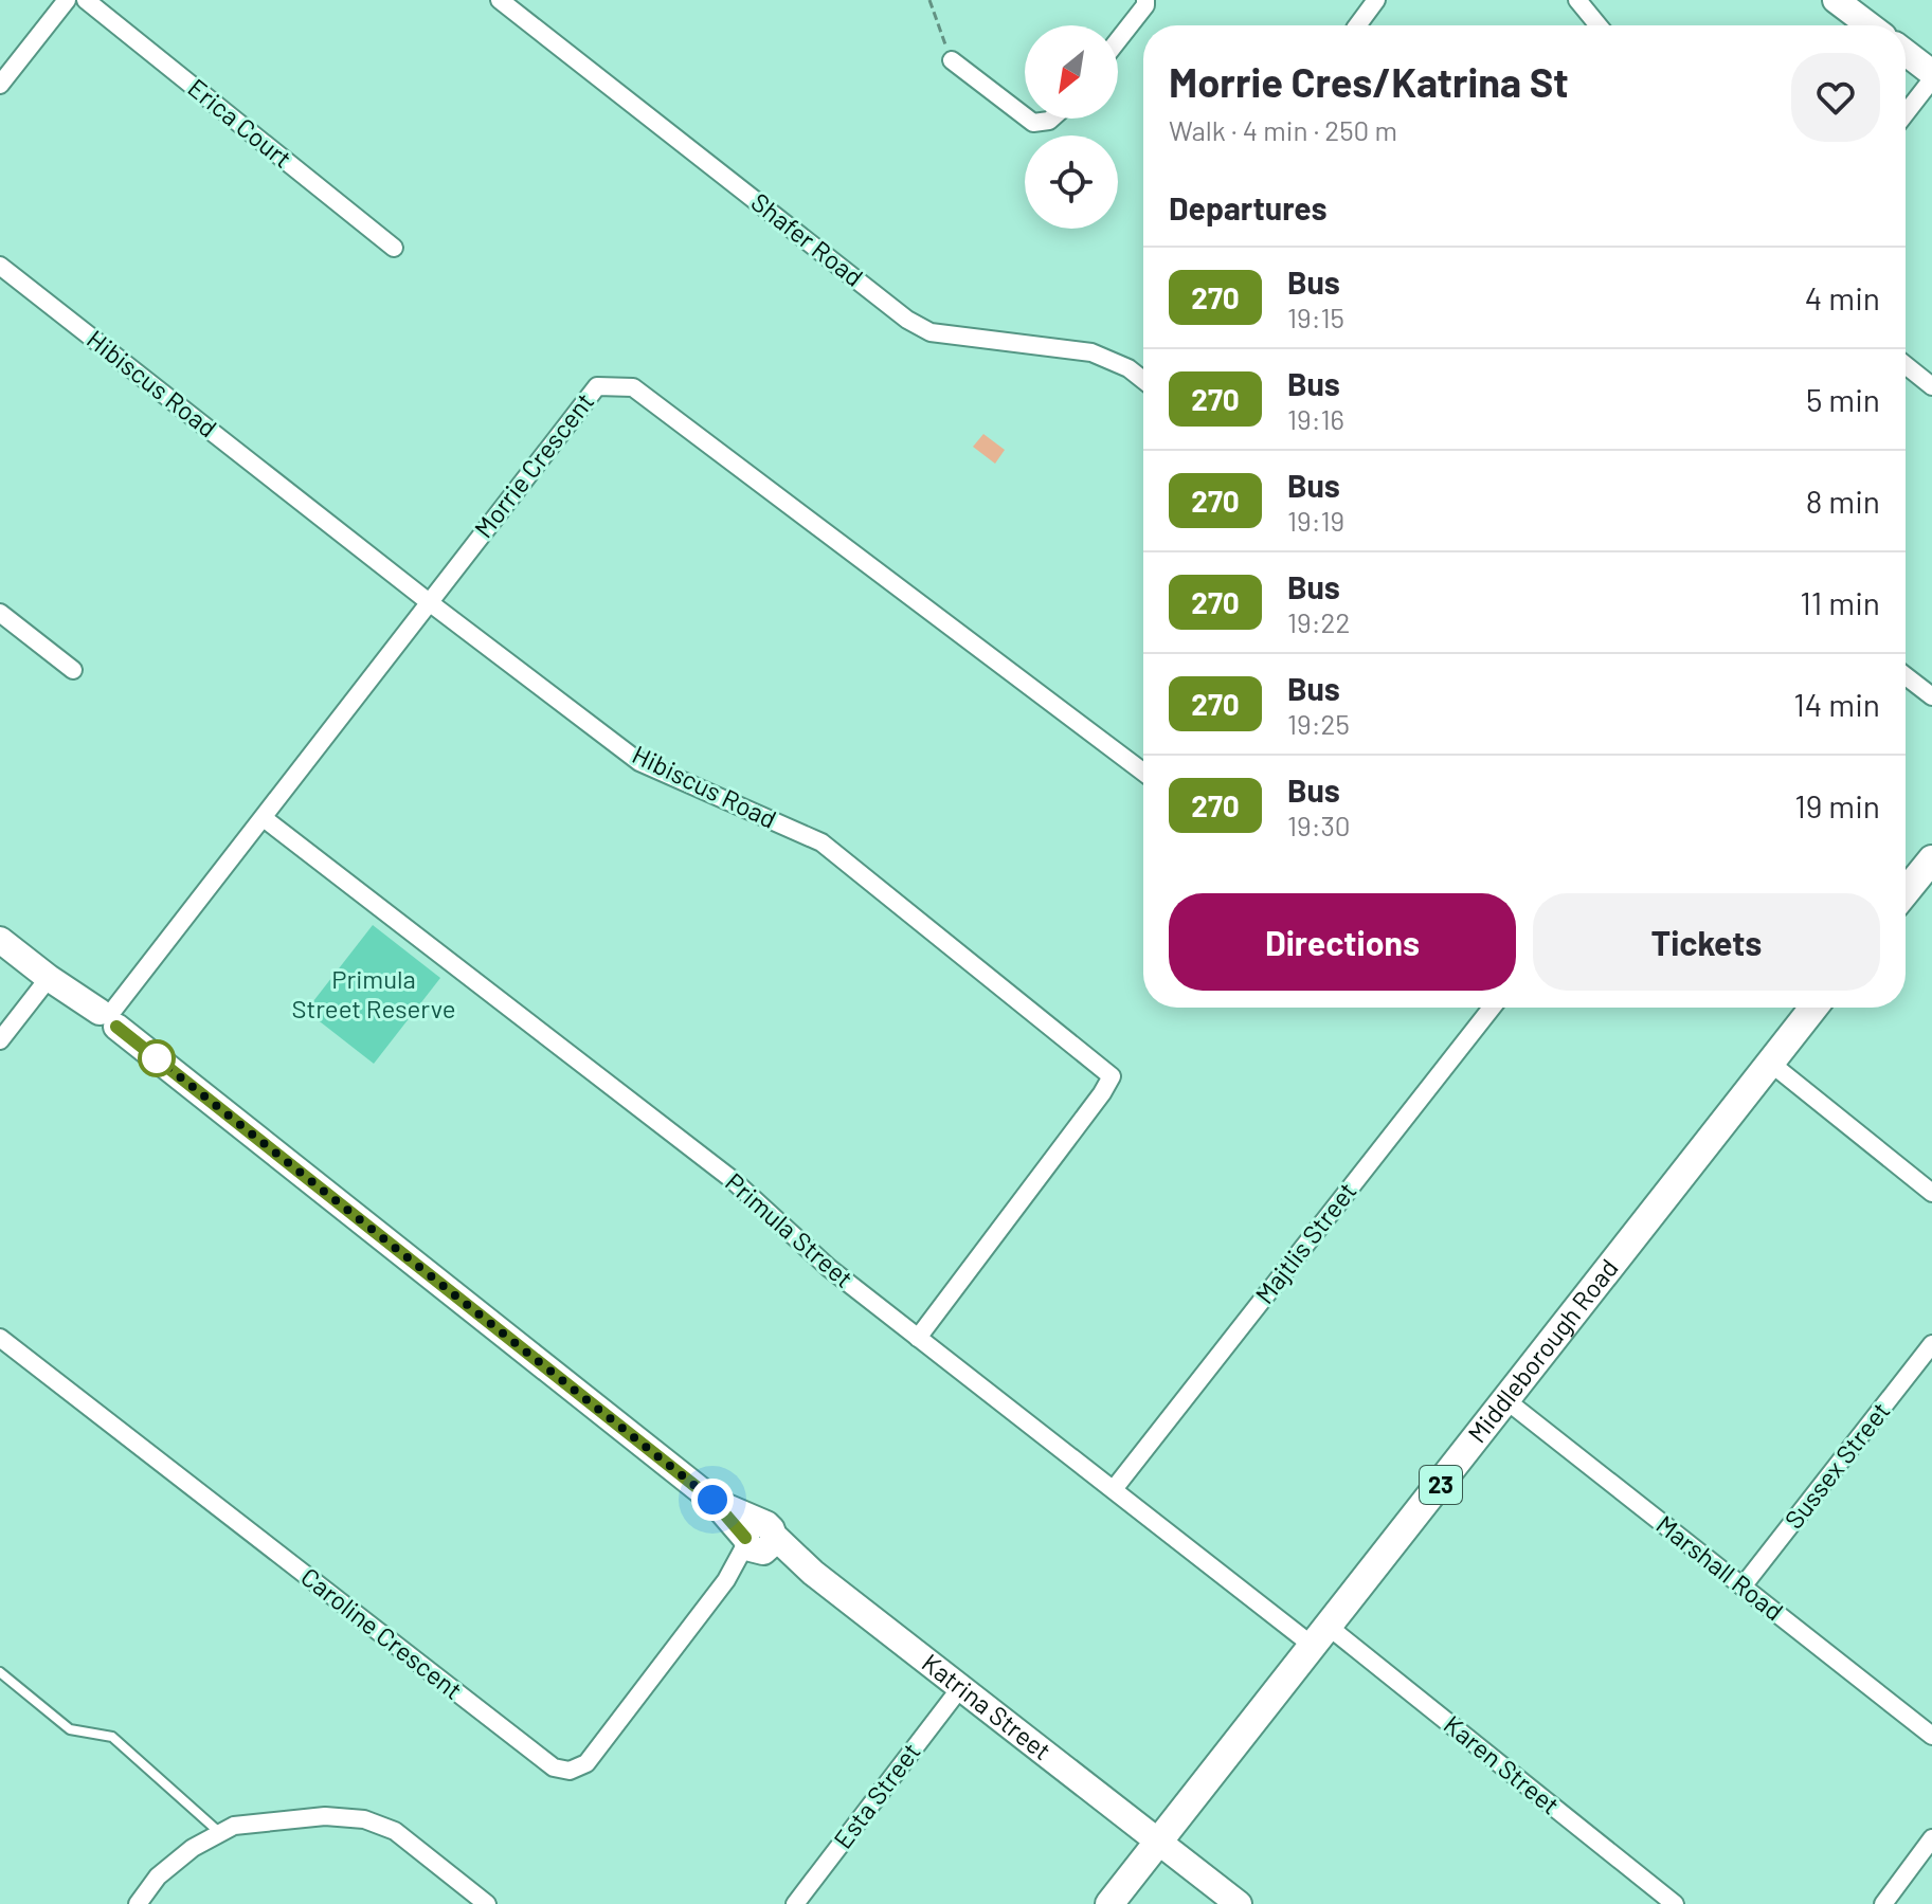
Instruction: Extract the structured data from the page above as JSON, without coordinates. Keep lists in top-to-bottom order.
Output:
{
  "streets": {
    "main road": ["Middleborough Road", "23"],
    "street": [
      "Erica Court",
      "Shafer Road",
      "Hibiscus Road",
      "Morrie Crescent",
      "Primula Street",
      "Majtlis Street",
      "Sussex Street",
      "Marshall Road",
      "Caroline Crescent",
      "Katrina Street",
      "Karen Street",
      "Esta Street"
    ]
  },
  "crossings": [
    ["Hibiscus Road", "Morrie Crescent"],
    ["Hibiscus Road", "Primula Street"],
    ["Morrie Crescent", "Primula Street"],
    ["Morrie Crescent", "Katrina Street"],
    ["Primula Street", "Majtlis Street"],
    ["Primula Street", "Middleborough Road"],
    ["Primula Street", "Karen Street"],
    ["Middleborough Road", "Marshall Road"],
    ["Middleborough Road", "Katrina Street"],
    ["Middleborough Road", "Karen Street"],
    ["Sussex Street", "Marshall Road"],
    ["Caroline Crescent", "Katrina Street"],
    ["Katrina Street", "Esta Street"]
  ],
  "parks": ["Primula Street Reserve"],
  "lines": ["bus line 270"],
  "north": "bottom left",
  "page": {
    "heading": [
      ["Morrie Cres/Katrina St", "Walk · 4 min · 250 m"],
      "Departures"
    ],
    "list": [
      {
        "mark": "270",
        "name": "Bus",
        "note": "19:15",
        "value": "4 min"
      },
      {
        "mark": "270",
        "name": "Bus",
        "note": "19:16",
        "value": "5 min"
      },
      {
        "mark": "270",
        "name": "Bus",
        "note": "19:19",
        "value": "8 min"
      },
      {
        "mark": "270",
        "name": "Bus",
        "note": "19:22",
        "value": "11 min"
      },
      {
        "mark": "270",
        "name": "Bus",
        "note": "19:25",
        "value": "14 min"
      },
      {
        "mark": "270",
        "name": "Bus",
        "note": "19:30",
        "value": "19 min"
      }
    ],
    "buttons": ["Directions", "Tickets"]
  }
}
